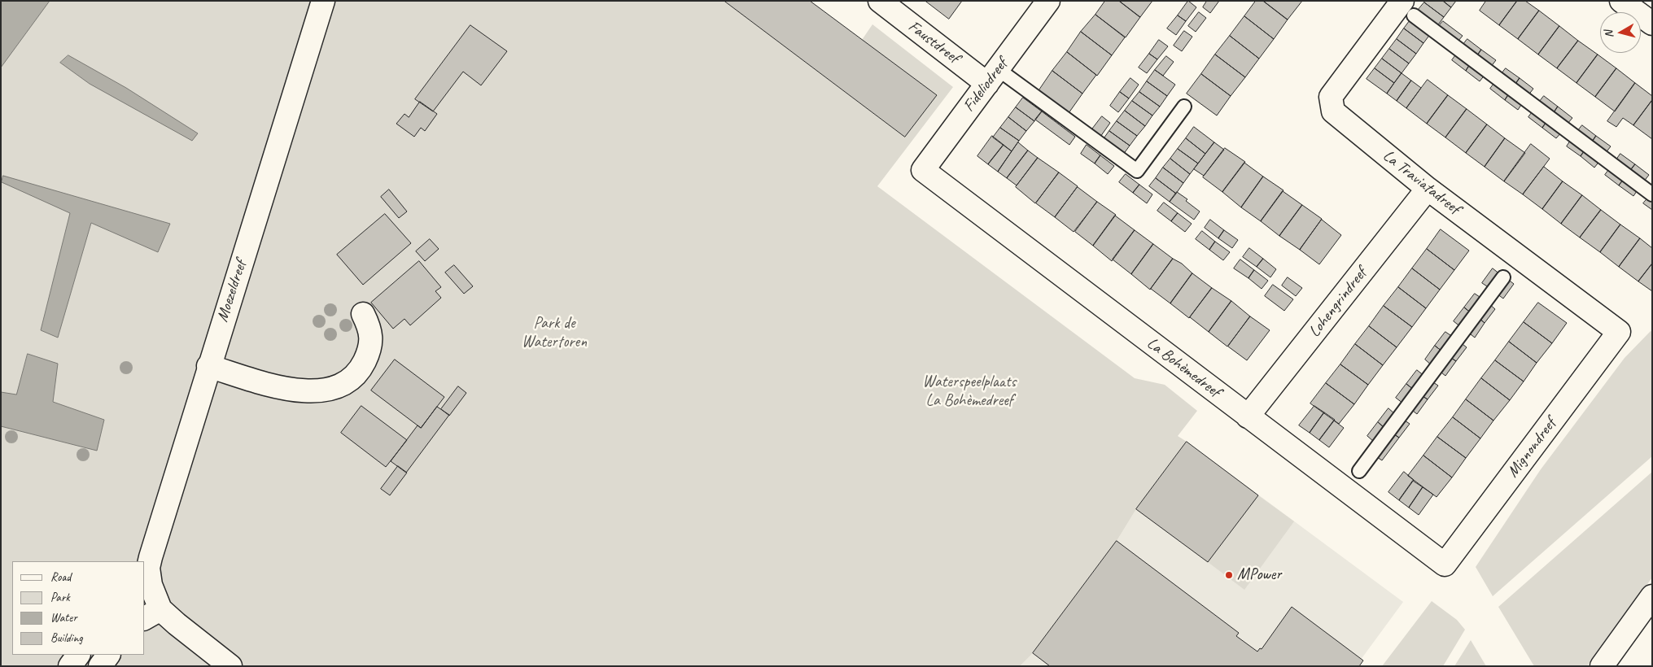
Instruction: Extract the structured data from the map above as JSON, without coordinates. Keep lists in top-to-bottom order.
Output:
{
  "streets": {
    "street": [
      "Faustdreef",
      "Fideliodreef",
      "La Traviatadreef",
      "Moezeldreef",
      "Lohengrindreef",
      "La Bohèmedreef",
      "Mignondreef"
    ]
  },
  "crossings": [
    ["Faustdreef", "Fideliodreef"],
    ["Fideliodreef", "La Bohèmedreef"],
    ["La Traviatadreef", "Lohengrindreef"],
    ["La Traviatadreef", "Mignondreef"],
    ["Lohengrindreef", "La Bohèmedreef"],
    ["La Bohèmedreef", "Mignondreef"]
  ],
  "parks": ["Park de Watertoren", "Waterspeelplaats La Bohèmedreef"],
  "places": ["MPower"],
  "legend": [
    "Road",
    "Park",
    "Water",
    "Building"
  ],
  "north": "left"
}
